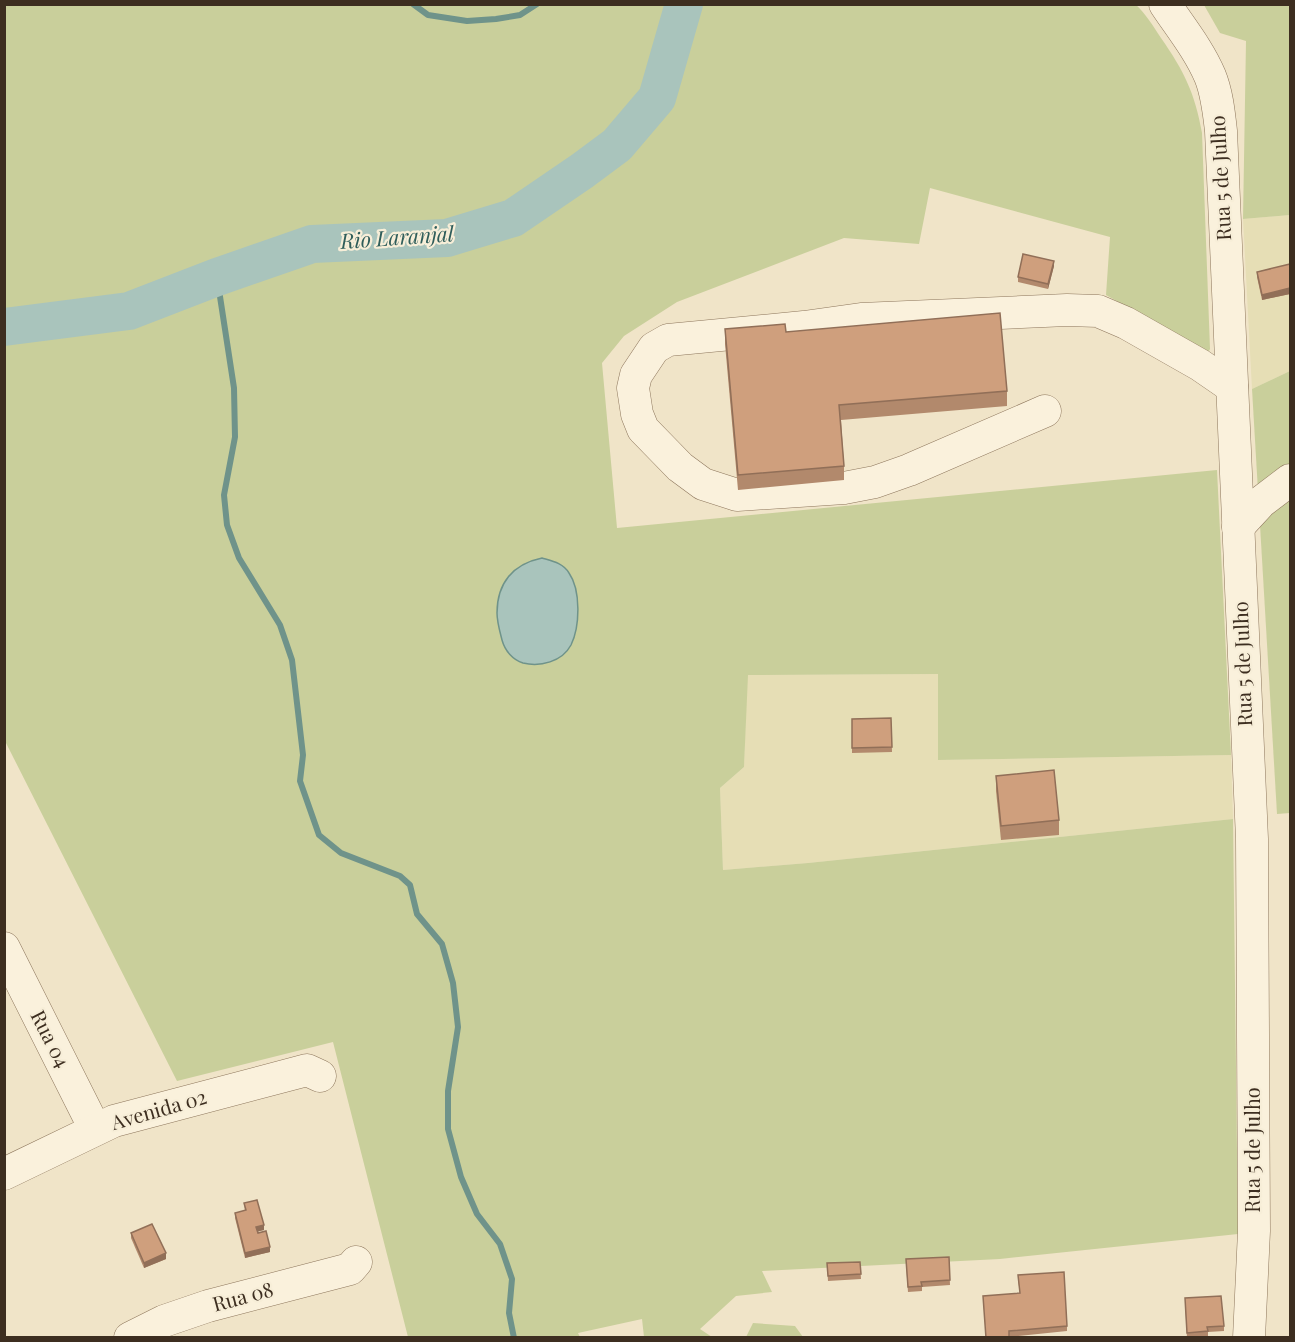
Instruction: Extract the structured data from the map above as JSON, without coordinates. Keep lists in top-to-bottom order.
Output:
{
  "streets": {
    "street": [
      "Rua 5 de Julho",
      "Rua 04",
      "Avenida 02",
      "Rua 08"
    ]
  },
  "crossings": [
    ["Rua 04", "Avenida 02"]
  ],
  "water": ["Rio Laranjal"]
}
